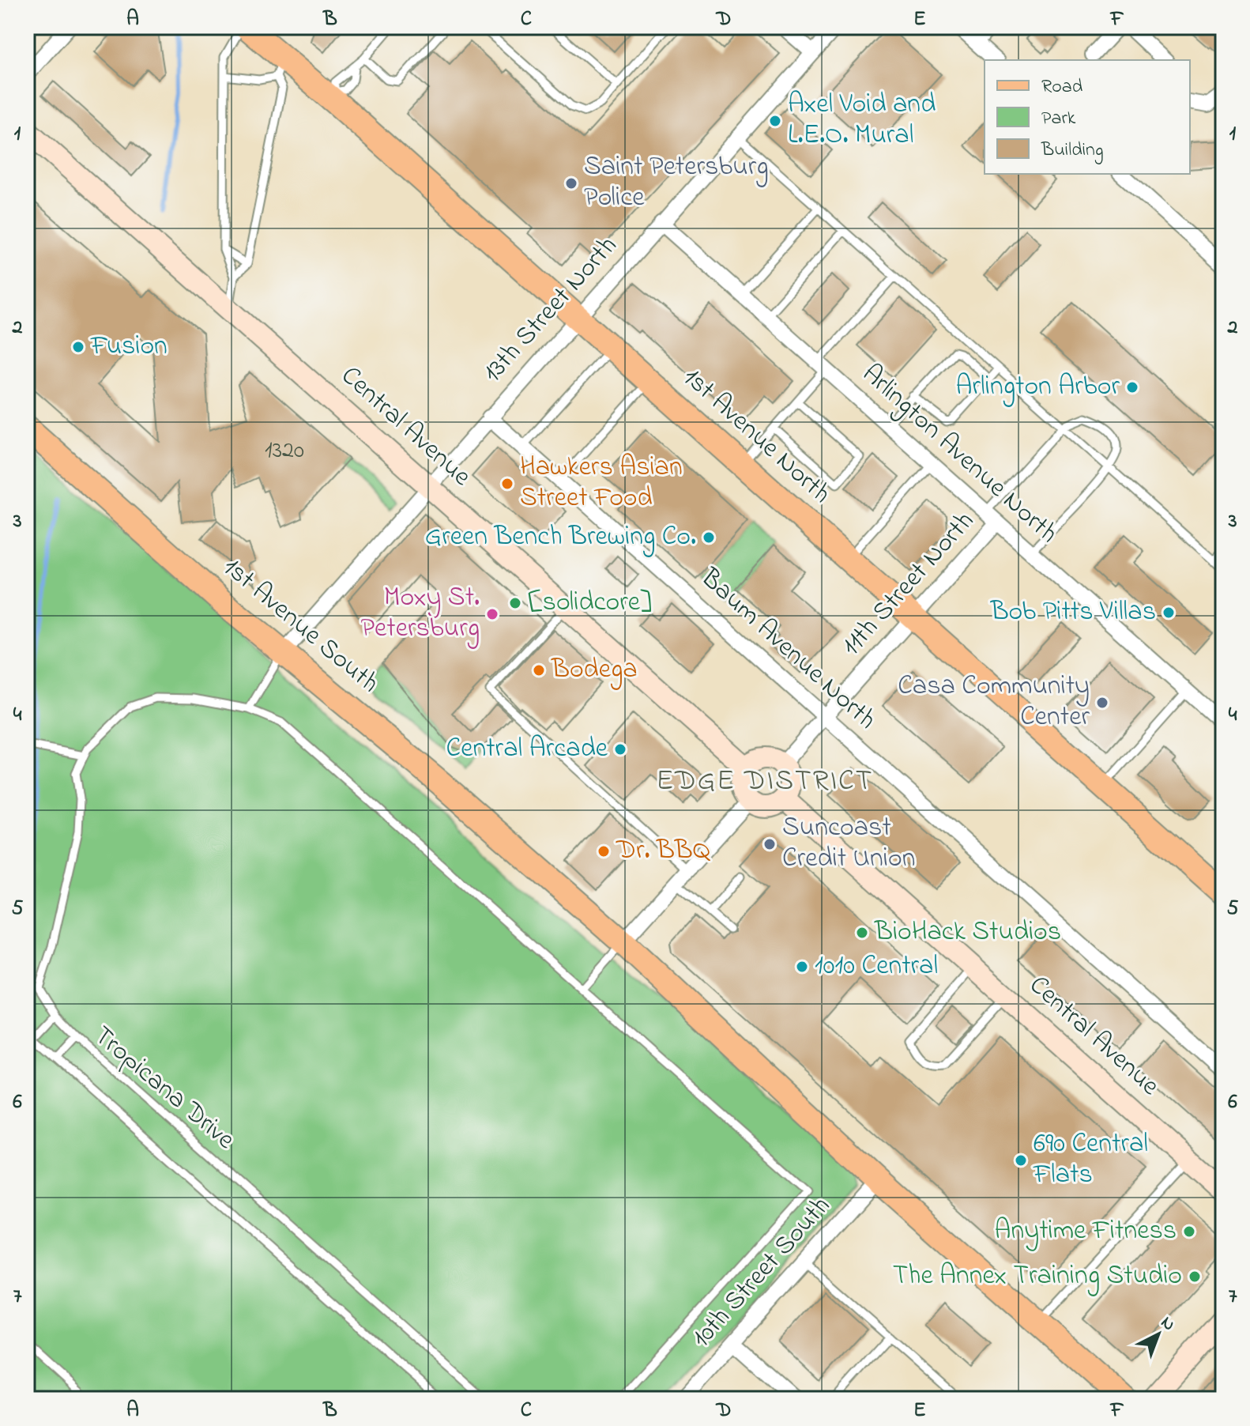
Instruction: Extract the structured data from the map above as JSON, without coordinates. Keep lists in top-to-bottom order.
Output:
{
  "streets": {
    "main road": ["1st Avenue North", "1st Avenue South"],
    "street": [
      "13th Street North",
      "Central Avenue",
      "Arlington Avenue North",
      "11th Street North",
      "Baum Avenue North",
      "10th Street South"
    ],
    "lane": ["Tropicana Drive"]
  },
  "crossings": [
    ["13th Street North", "Central Avenue"],
    ["13th Street North", "1st Avenue North"],
    ["13th Street North", "Arlington Avenue North"],
    ["13th Street North", "1st Avenue South"],
    ["13th Street North", "Baum Avenue North"],
    ["Central Avenue", "11th Street North"],
    ["1st Avenue North", "11th Street North"],
    ["Arlington Avenue North", "11th Street North"],
    ["11th Street North", "Baum Avenue North"],
    ["1st Avenue South", "10th Street South"]
  ],
  "districts": ["EDGE DISTRICT"],
  "places": [
    "Axel Void and L.E.O. Mural",
    "Saint Petersburg Police",
    "Fusion",
    "Arlington Arbor",
    "Hawkers Asian Street Food",
    "Green Bench Brewing Co.",
    "[solidcore]",
    "Bob Pitts Villas",
    "Moxy St. Petersburg",
    "Bodega",
    "Casa Community Center",
    "Central Arcade",
    "Suncoast Credit Union",
    "Dr. BBQ",
    "BioHack Studios",
    "1010 Central",
    "690 Central Flats",
    "Anytime Fitness",
    "The Annex Training Studio"
  ],
  "house_numbers": ["1320"],
  "legend": ["Road", "Park", "Building"],
  "north": "top right",
  "grid": {
    "columns": [
      "A",
      "B",
      "C",
      "D",
      "E",
      "F"
    ],
    "rows": [
      "1",
      "2",
      "3",
      "4",
      "5",
      "6",
      "7"
    ]
  }
}
